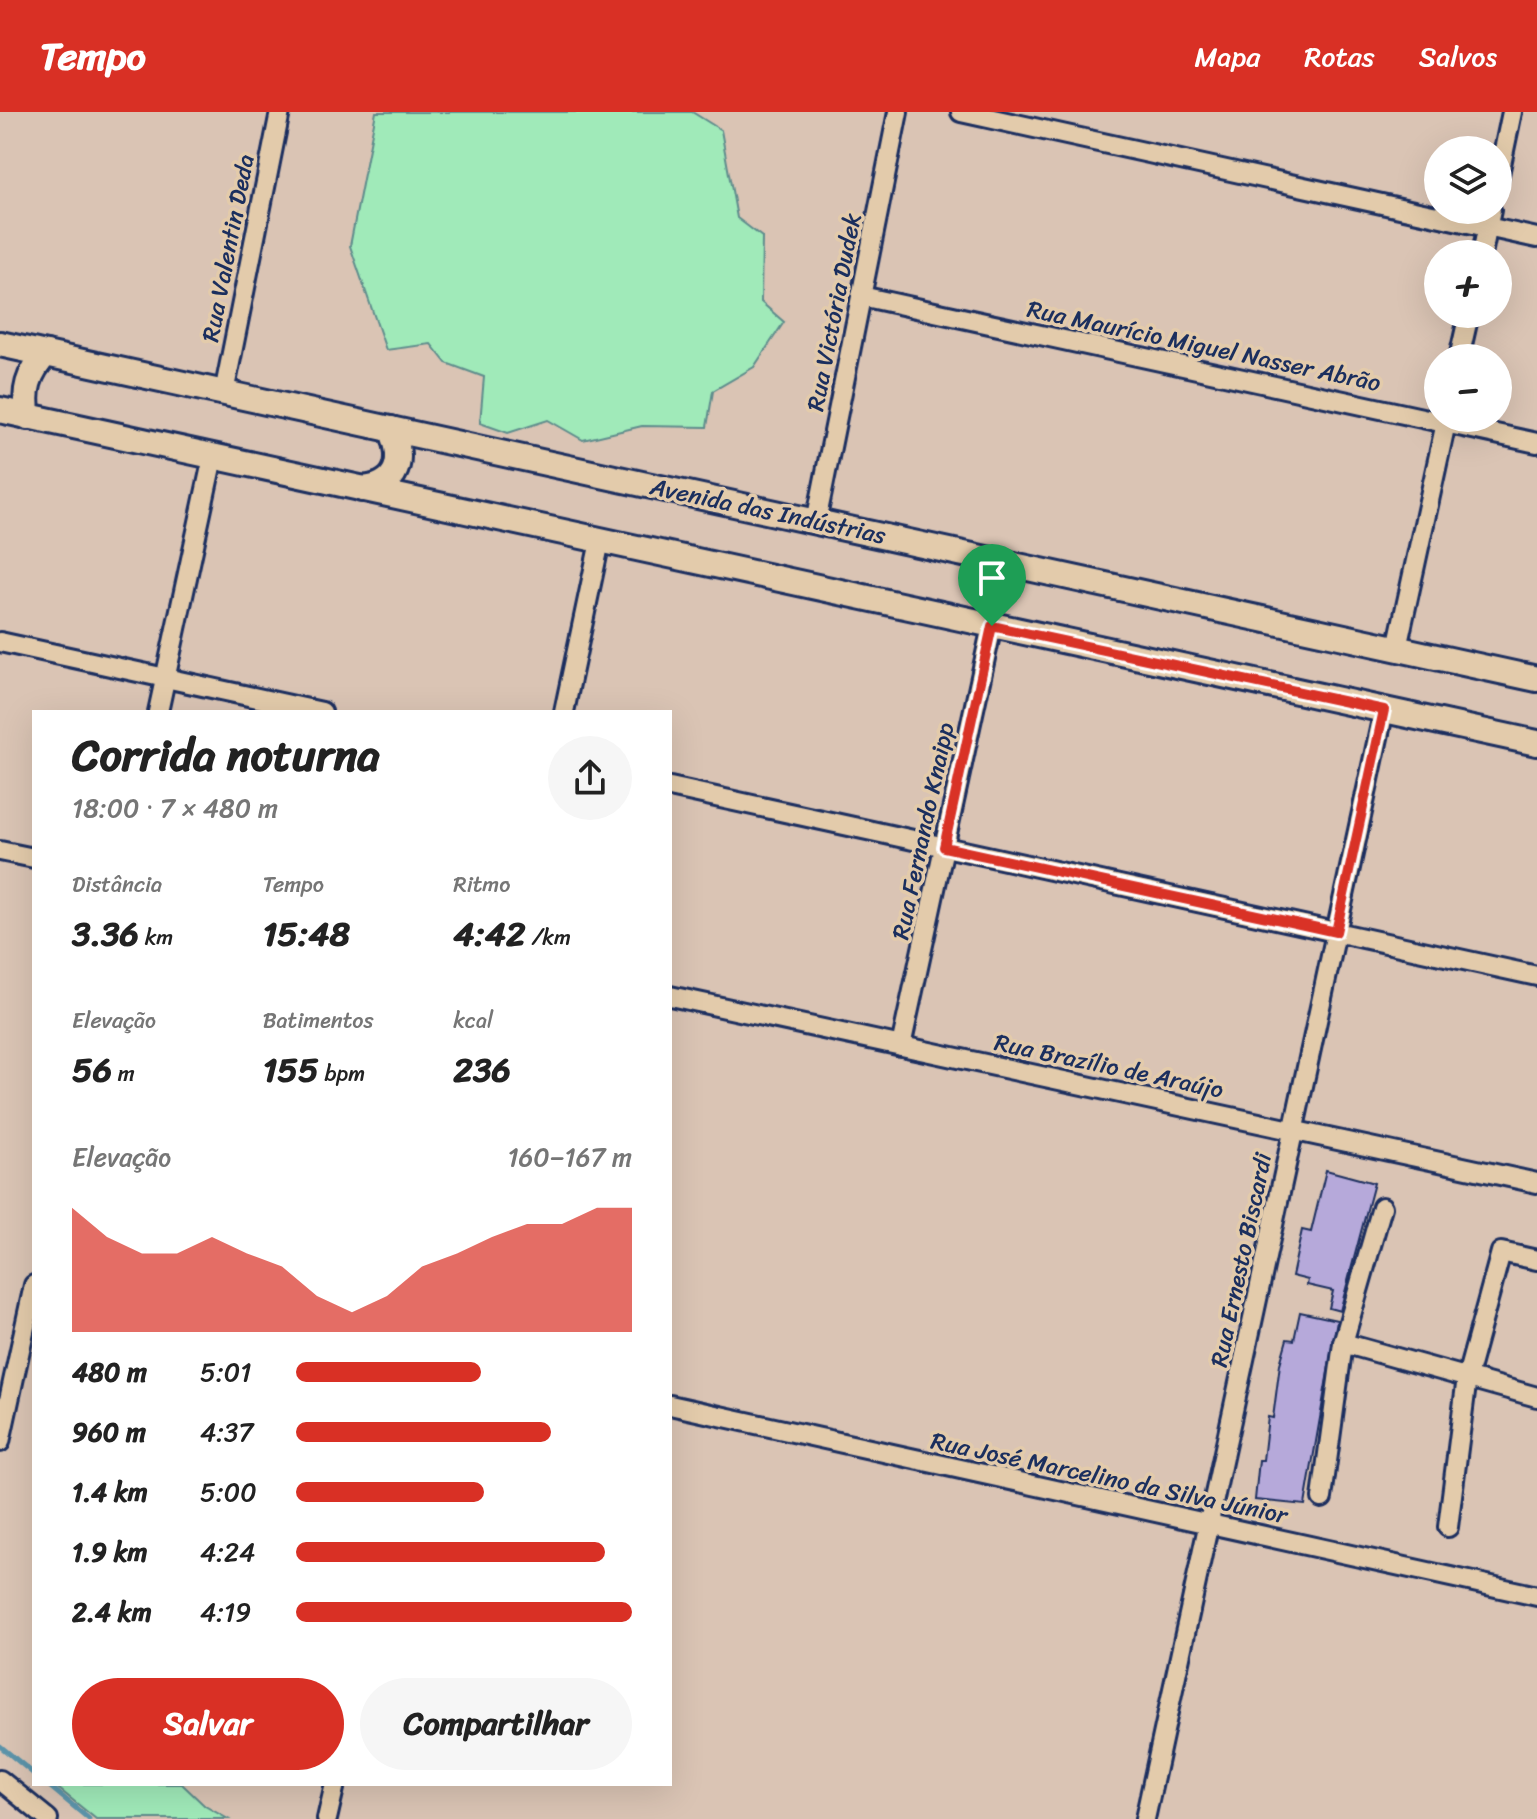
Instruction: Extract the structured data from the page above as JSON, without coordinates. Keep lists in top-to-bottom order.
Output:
{
  "streets": {
    "main road": ["Avenida das Indústrias"],
    "street": [
      "Rua Valentin Deda",
      "Rua Victória Dudek",
      "Rua Maurício Miguel Nasser Abrão",
      "Rua Fernando Knaipp",
      "Rua Brazílio de Araújo",
      "Rua Ernesto Biscardi",
      "Rua José Marcelino da Silva Júnior"
    ]
  },
  "crossings": [
    ["Rua Valentin Deda", "Avenida das Indústrias"],
    ["Rua Victória Dudek", "Rua Maurício Miguel Nasser Abrão"],
    ["Rua Victória Dudek", "Avenida das Indústrias"],
    ["Rua Fernando Knaipp", "Rua Brazílio de Araújo"],
    ["Rua Brazílio de Araújo", "Rua Ernesto Biscardi"],
    ["Rua Ernesto Biscardi", "Rua José Marcelino da Silva Júnior"]
  ],
  "page": {
    "header": "Tempo",
    "nav": ["Mapa", "Rotas", "Salvos"],
    "map_buttons": ["+", "−"],
    "heading": ["Corrida noturna", "18:00 · 7 × 480 m"],
    "stats": [
      ["Distância", "3.36 km"],
      ["Tempo", "15:48"],
      ["Ritmo", "4:42 /km"],
      ["Elevação", "56 m"],
      ["Batimentos", "155 bpm"],
      ["kcal", "236"]
    ],
    "chart": ["Elevação", "160–167 m"],
    "list": [
      {
        "name": "480 m",
        "note": "5:01"
      },
      {
        "name": "960 m",
        "note": "4:37"
      },
      {
        "name": "1.4 km",
        "note": "5:00"
      },
      {
        "name": "1.9 km",
        "note": "4:24"
      },
      {
        "name": "2.4 km",
        "note": "4:19"
      }
    ],
    "buttons": ["Salvar", "Compartilhar"]
  }
}
